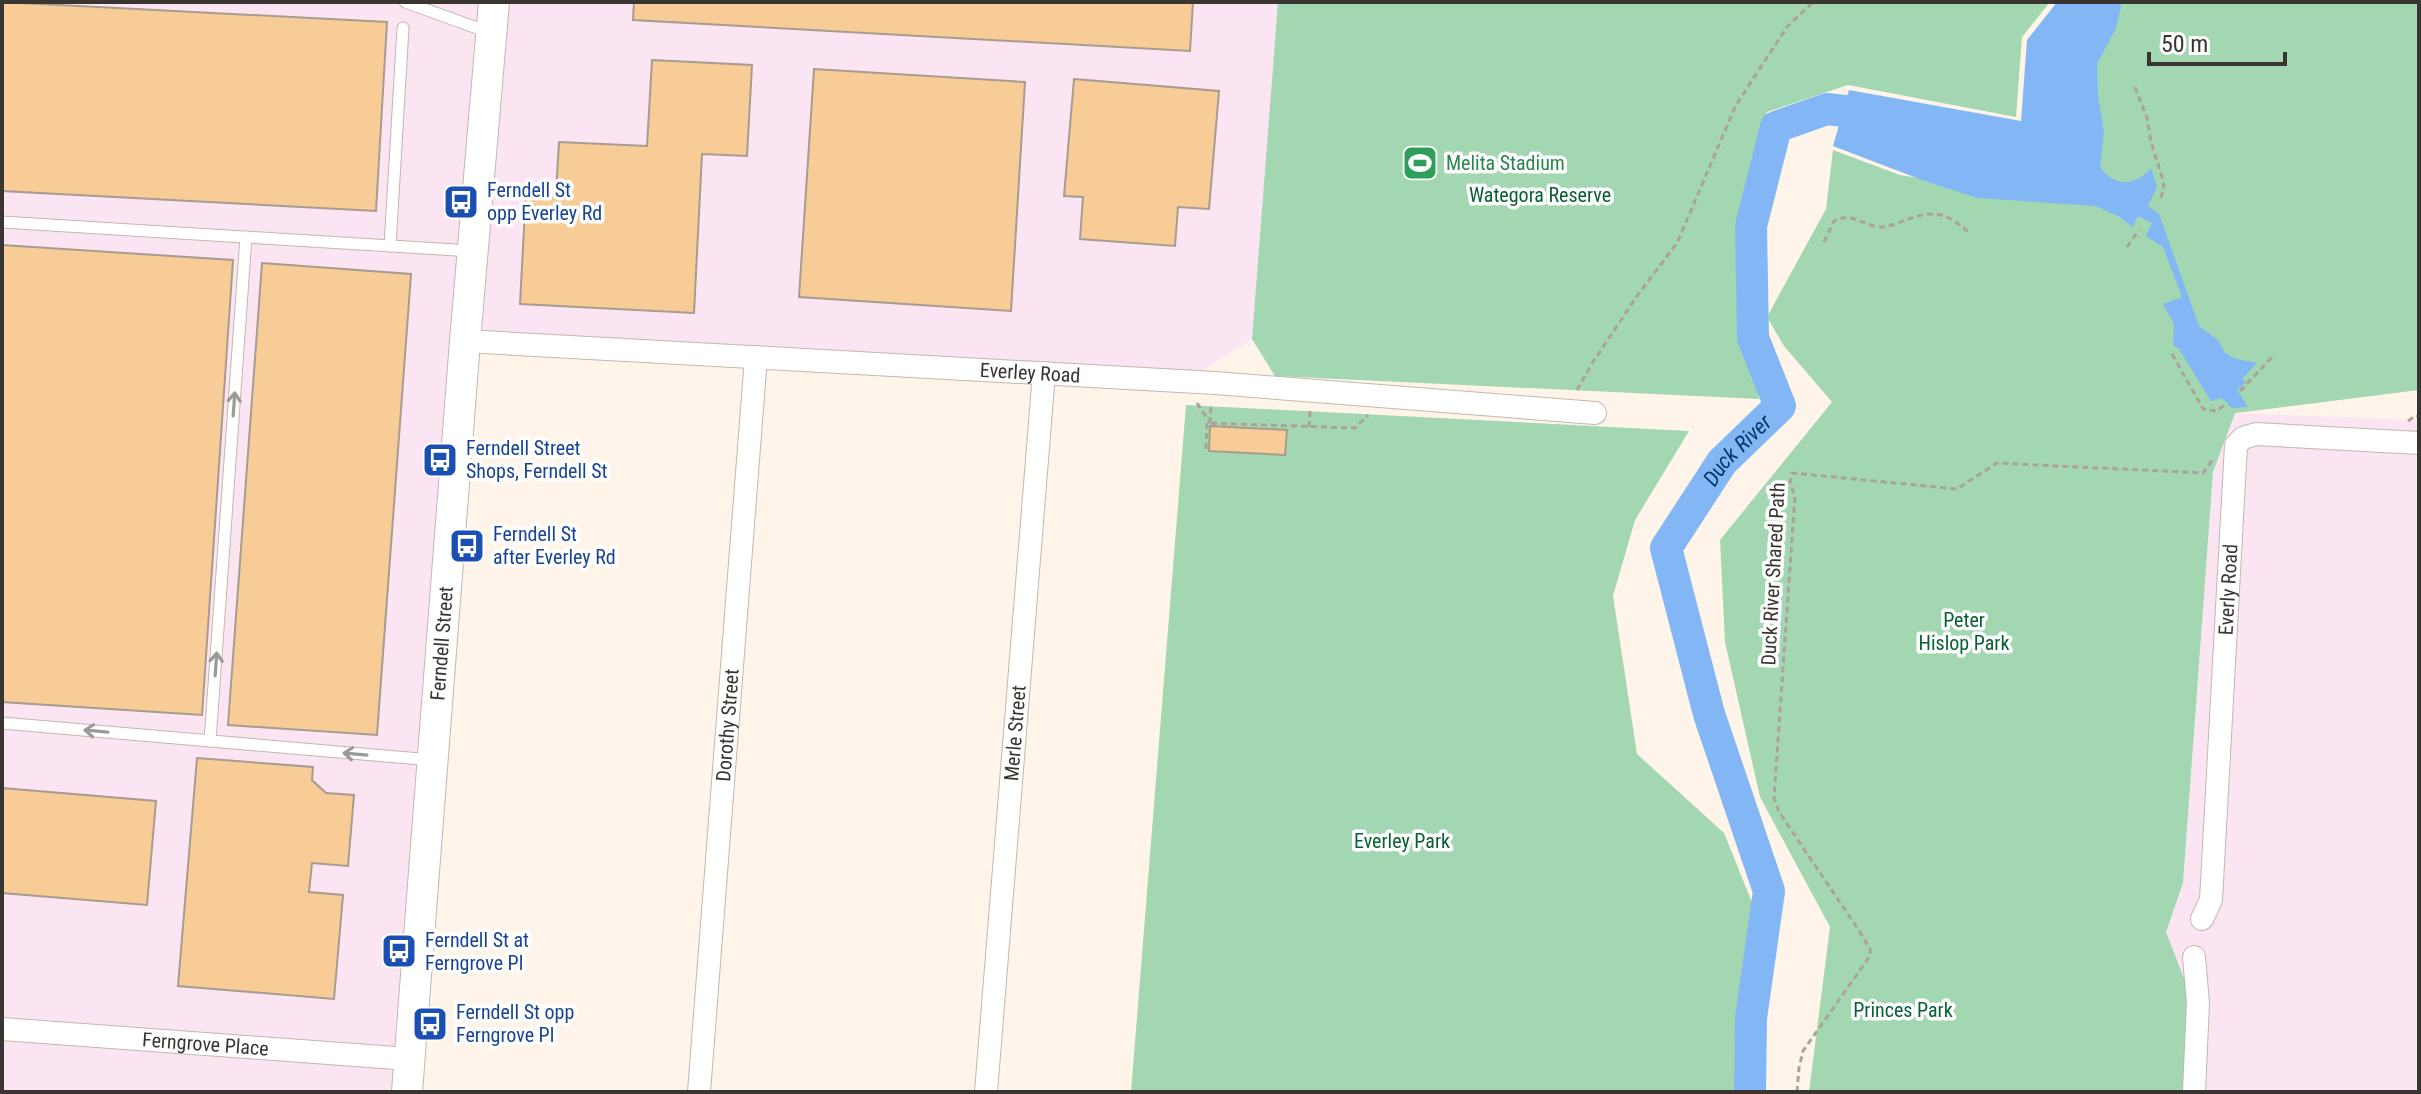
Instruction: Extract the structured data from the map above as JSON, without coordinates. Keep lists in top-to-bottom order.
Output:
{
  "streets": {
    "main road": ["Ferndell Street"],
    "street": [
      "Everley Road",
      "Everly Road",
      "Dorothy Street",
      "Merle Street",
      "Ferngrove Place"
    ],
    "path": ["Duck River Shared Path"]
  },
  "crossings": [
    ["Everley Road", "Ferndell Street"],
    ["Everley Road", "Dorothy Street"],
    ["Everley Road", "Merle Street"],
    ["Duck River Shared Path", "Everly Road"],
    ["Ferndell Street", "Ferngrove Place"]
  ],
  "water": ["Duck River"],
  "parks": [
    "Wategora Reserve",
    "Peter Hislop Park",
    "Everley Park",
    "Princes Park"
  ],
  "places": {
    "sports": ["Melita Stadium"],
    "bus stop": [
      "Ferndell St opp Everley Rd",
      "Ferndell Street Shops, Ferndell St",
      "Ferndell St after Everley Rd",
      "Ferndell St at Ferngrove Pl",
      "Ferndell St opp Ferngrove Pl"
    ]
  },
  "scale_bar": "50 m"
}
